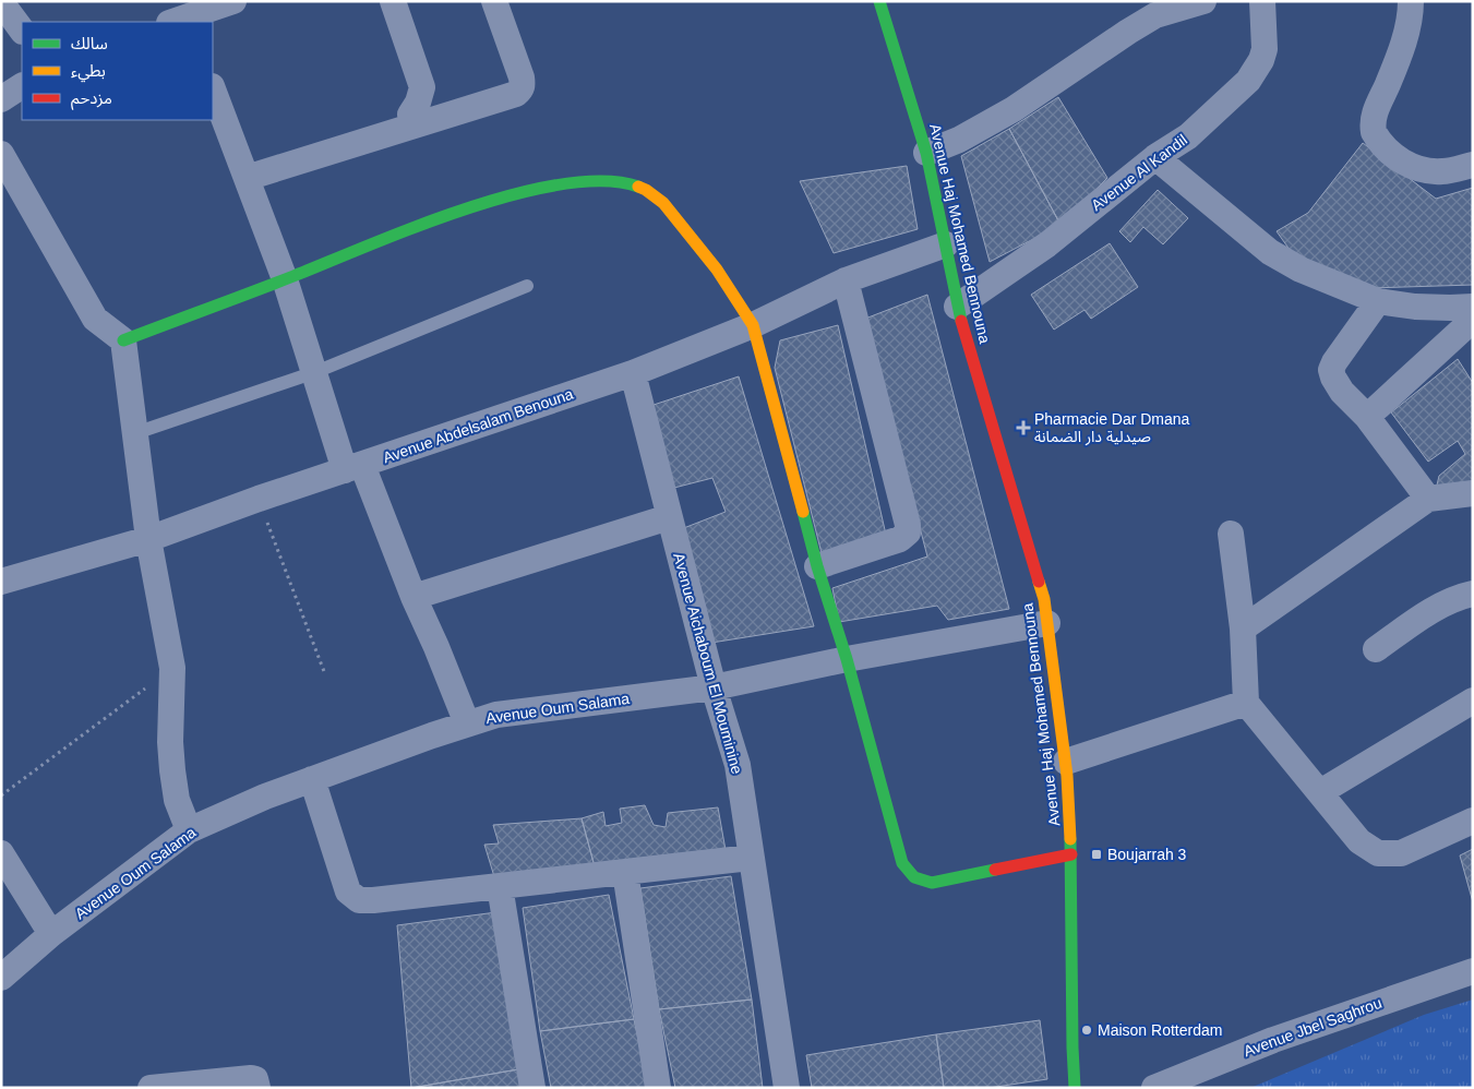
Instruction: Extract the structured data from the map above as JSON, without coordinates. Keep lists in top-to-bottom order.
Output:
{
  "streets": {
    "street": [
      "Avenue Al Kandil",
      "Avenue Haj Mohamed Bennouna",
      "Avenue Abdelsalam Benouna",
      "Avenue Aichaboum El Mouminine",
      "Avenue Oum Salama",
      "Avenue Jbel Saghrou"
    ]
  },
  "crossings": [
    ["Avenue Al Kandil", "Avenue Haj Mohamed Bennouna"],
    ["Avenue Haj Mohamed Bennouna", "Avenue Abdelsalam Benouna"],
    ["Avenue Haj Mohamed Bennouna", "Avenue Oum Salama"],
    ["Avenue Abdelsalam Benouna", "Avenue Aichaboum El Mouminine"],
    ["Avenue Aichaboum El Mouminine", "Avenue Oum Salama"]
  ],
  "places": {
    "health": ["Pharmacie Dar Dmana صيدلية دار الضمانة"],
    "transit": ["Boujarrah 3"],
    "other": ["Maison Rotterdam"]
  },
  "legend": ["سالك", "بطيء", "مزدحم"]
}
